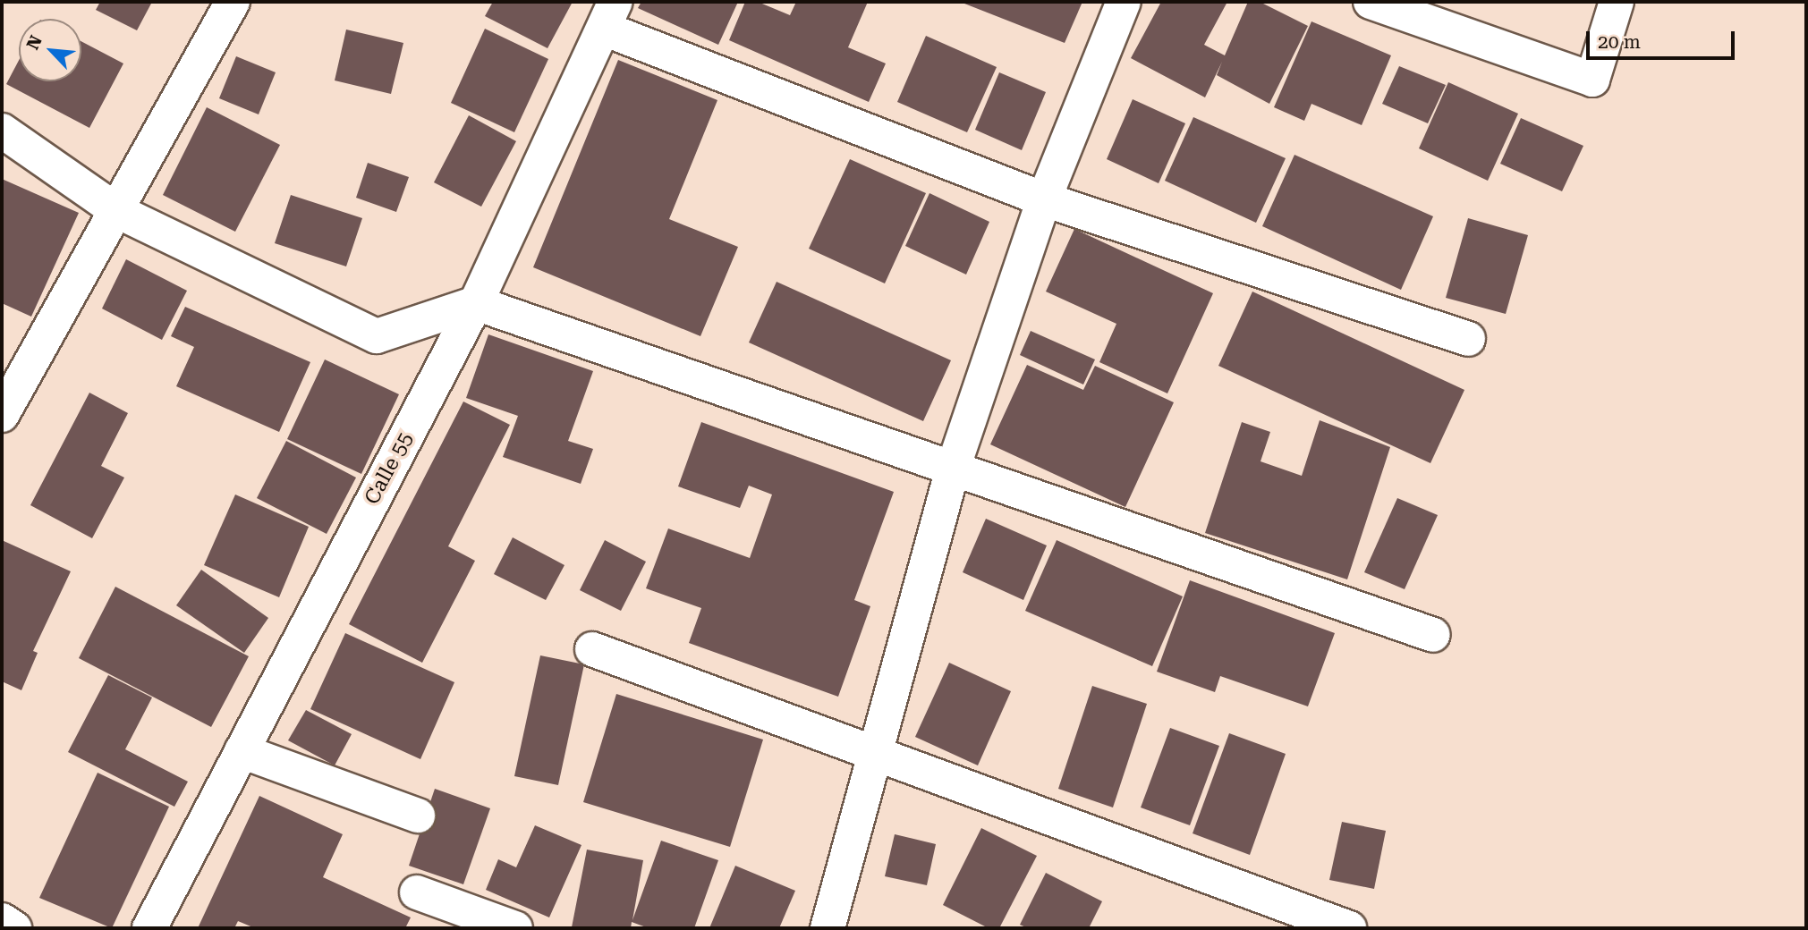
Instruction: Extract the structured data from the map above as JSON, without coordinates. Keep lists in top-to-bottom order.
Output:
{
  "streets": {
    "street": ["Calle 55"]
  },
  "scale_bar": "20 m",
  "north": "top left"
}
